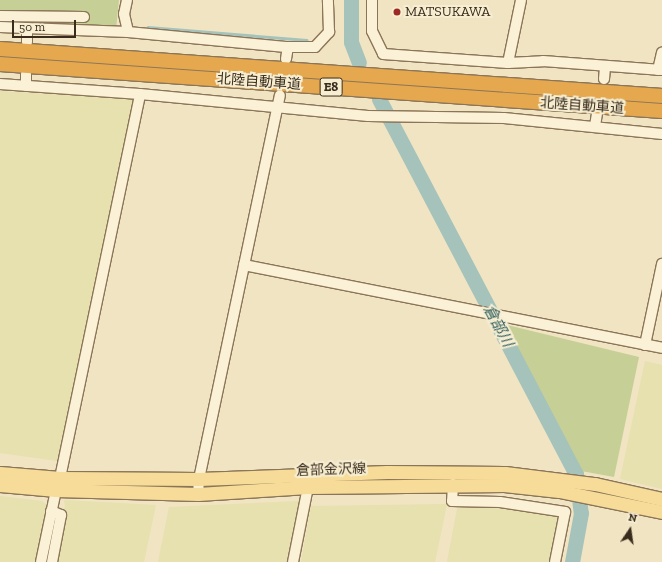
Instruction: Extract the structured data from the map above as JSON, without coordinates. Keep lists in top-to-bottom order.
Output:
{
  "streets": {
    "highway": ["北陸自動車道", "E8"],
    "main road": ["倉部金沢線"]
  },
  "water": ["倉部川"],
  "places": ["MATSUKAWA"],
  "scale_bar": "50 m",
  "north": "top"
}
